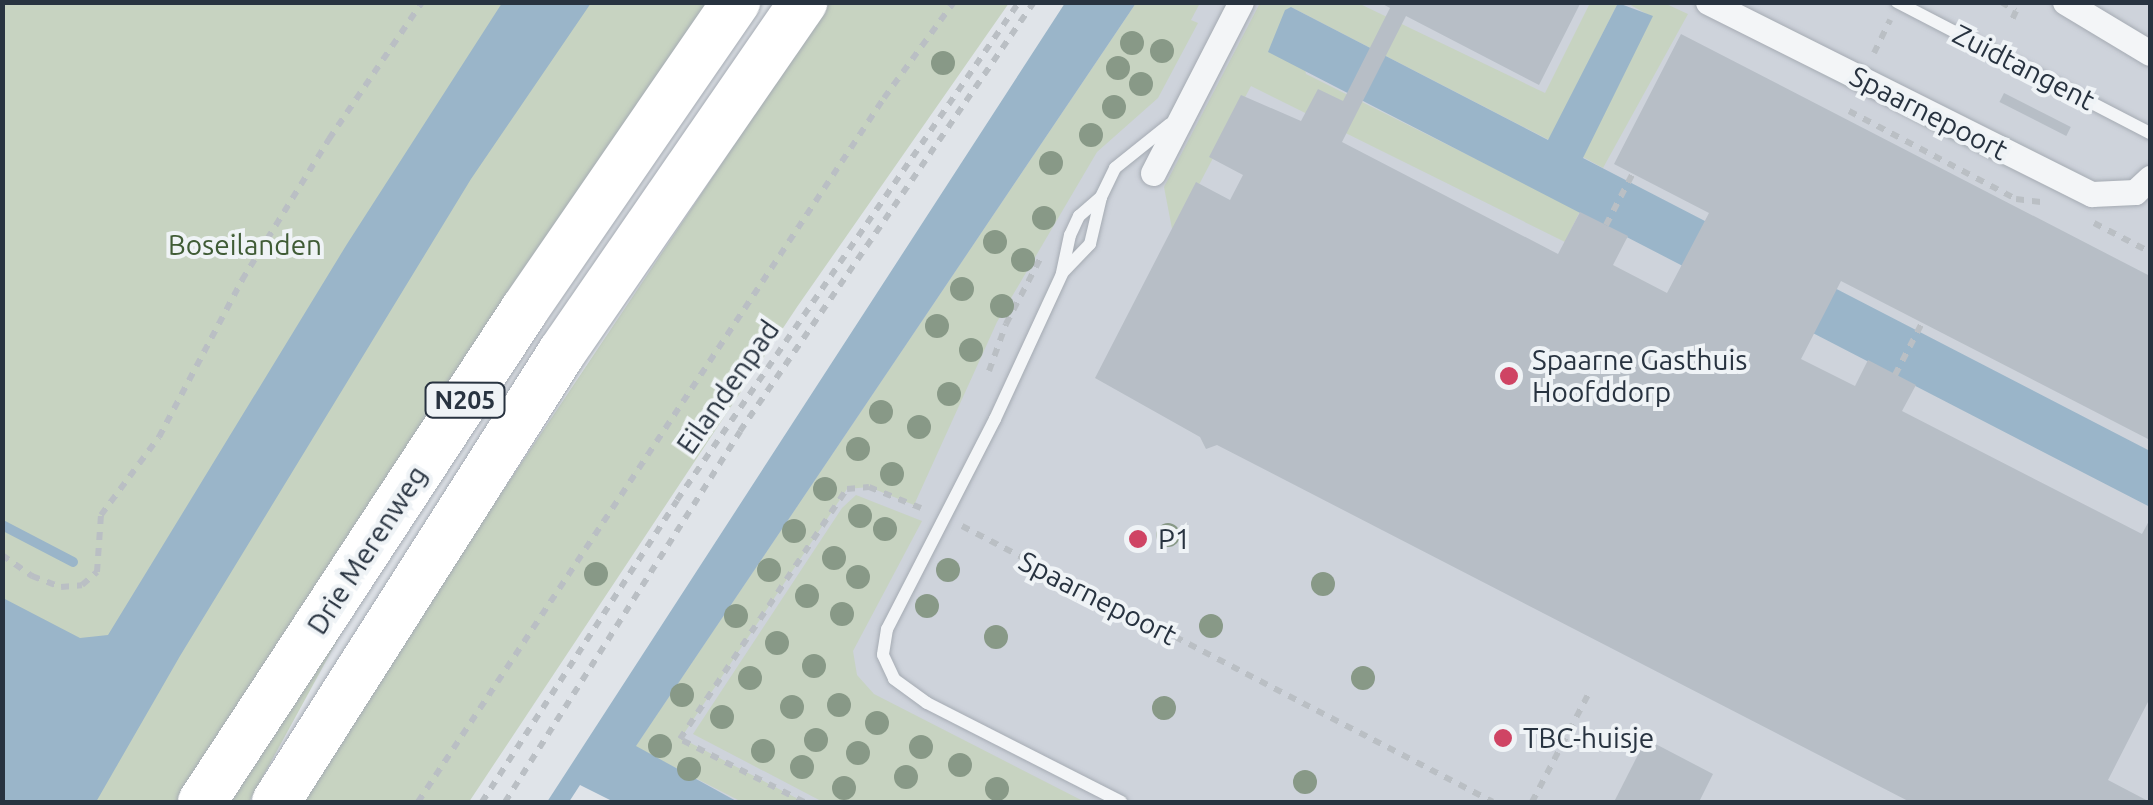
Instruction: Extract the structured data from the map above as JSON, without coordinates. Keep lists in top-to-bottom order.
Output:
{
  "streets": {
    "highway": ["N205", "Drie Merenweg"],
    "street": ["Spaarnepoort"],
    "lane": ["Zuidtangent"],
    "path": ["Eilandenpad"]
  },
  "parks": ["Boseilanden"],
  "places": ["Spaarne Gasthuis Hoofddorp", "P1", "TBC-huisje"]
}
